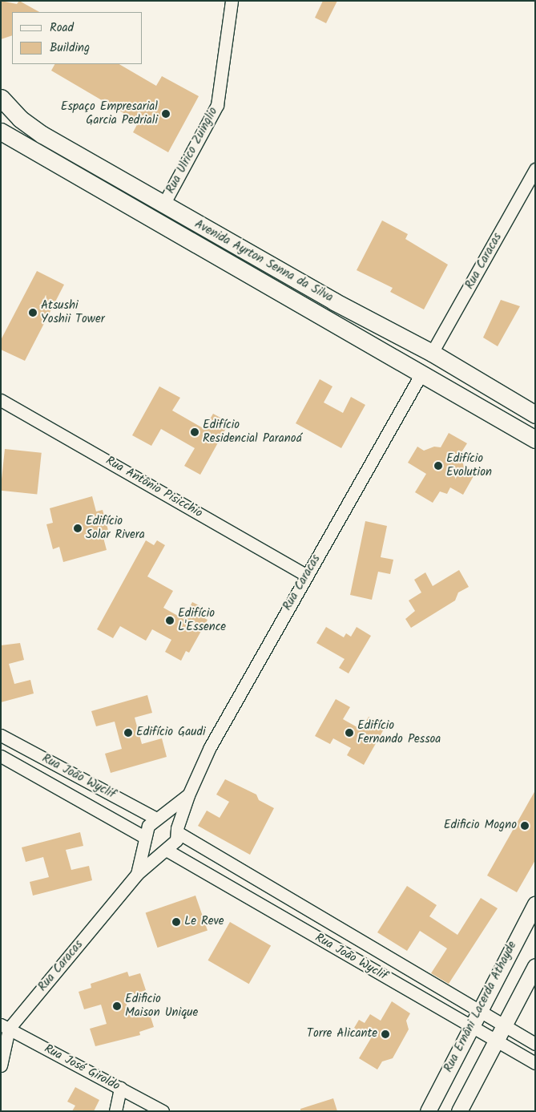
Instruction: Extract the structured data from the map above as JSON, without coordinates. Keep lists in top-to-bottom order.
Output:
{
  "streets": {
    "main road": ["Avenida Ayrton Senna da Silva"],
    "street": [
      "Rua Ulrico Zuinglio",
      "Rua Caracas",
      "Rua Antônio Pisicchio",
      "Rua João Wyclif",
      "Rua Ernâni Lacerda Athayde",
      "Rua José Giroldo"
    ]
  },
  "crossings": [
    ["Rua Ulrico Zuinglio", "Avenida Ayrton Senna da Silva"],
    ["Avenida Ayrton Senna da Silva", "Rua Caracas"],
    ["Rua Caracas", "Rua Antônio Pisicchio"],
    ["Rua Caracas", "Rua João Wyclif"],
    ["Rua Caracas", "Rua José Giroldo"],
    ["Rua João Wyclif", "Rua Ernâni Lacerda Athayde"]
  ],
  "places": [
    "Espaço Empresarial Garcia Pedriali",
    "Atsushi Yoshii Tower",
    "Edifício Residencial Paranoá",
    "Edifício Evolution",
    "Edifício Solar Rivera",
    "Edifício L'Essence",
    "Edifício Gaudi",
    "Edifício Fernando Pessoa",
    "Edificio Mogno",
    "Le Reve",
    "Edificio Maison Unique",
    "Torre Alicante"
  ],
  "legend": ["Road", "Building"]
}
